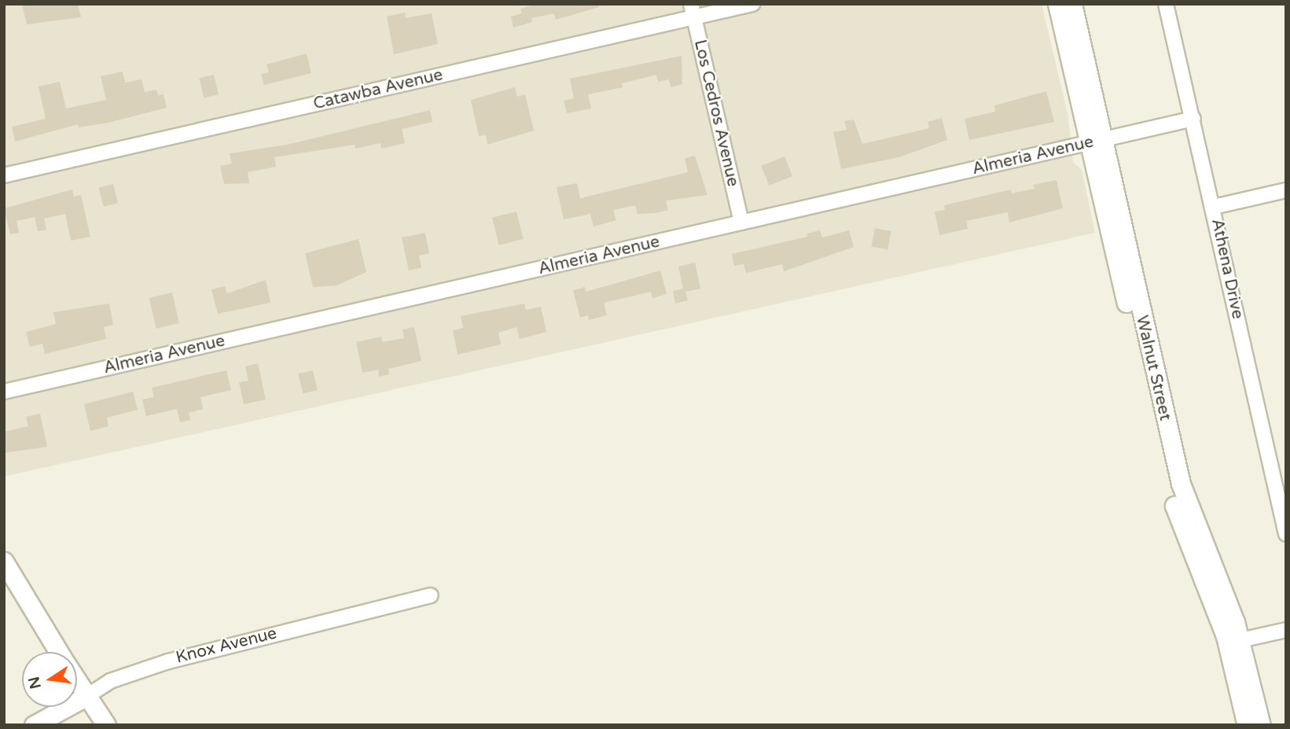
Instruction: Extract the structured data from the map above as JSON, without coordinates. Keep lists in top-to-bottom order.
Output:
{
  "streets": {
    "street": [
      "Catawba Avenue",
      "Los Cedros Avenue",
      "Almeria Avenue",
      "Athena Drive",
      "Walnut Street",
      "Knox Avenue"
    ]
  },
  "crossings": [
    ["Catawba Avenue", "Los Cedros Avenue"],
    ["Los Cedros Avenue", "Almeria Avenue"],
    ["Almeria Avenue", "Athena Drive"],
    ["Almeria Avenue", "Walnut Street"]
  ],
  "north": "left"
}
